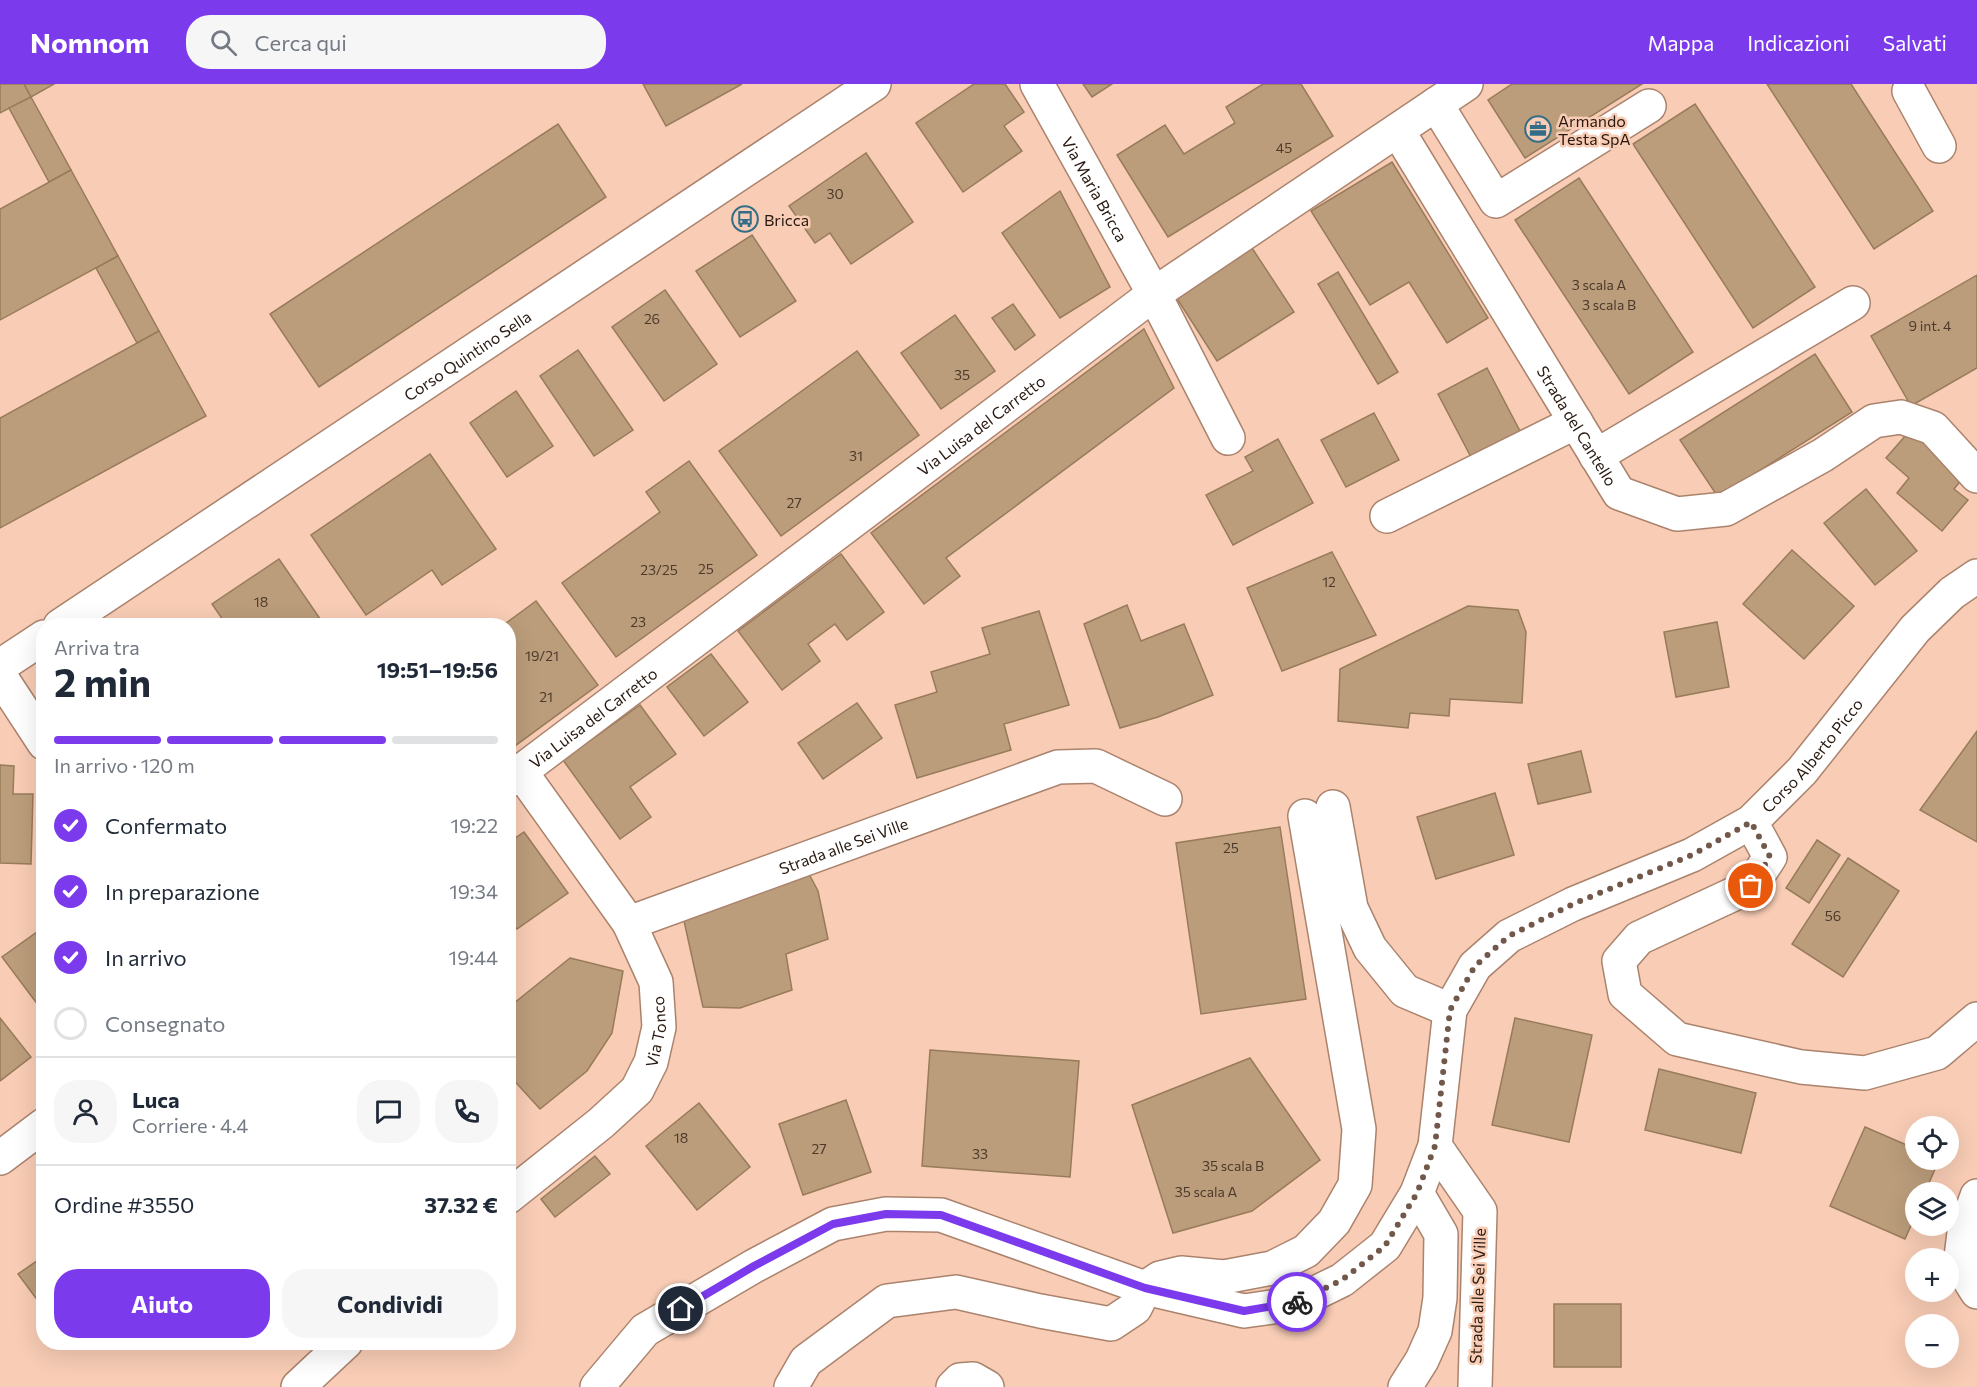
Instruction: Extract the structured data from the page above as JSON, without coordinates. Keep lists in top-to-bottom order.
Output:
{
  "streets": {
    "street": [
      "Via Maria Bricca",
      "Corso Quintino Sella",
      "Via Luisa del Carretto",
      "Strada del Cantello",
      "Corso Alberto Picco",
      "Strada alle Sei Ville",
      "Via Tonco"
    ]
  },
  "crossings": [
    ["Via Maria Bricca", "Via Luisa del Carretto"],
    ["Via Luisa del Carretto", "Strada del Cantello"],
    ["Corso Alberto Picco", "Strada alle Sei Ville"],
    ["Strada alle Sei Ville", "Via Tonco"]
  ],
  "places": {
    "office": ["Armando Testa SpA"],
    "bus stop": ["Bricca"]
  },
  "house_numbers": [
    "45",
    "30",
    "3 scala A",
    "3 scala B",
    "26",
    "9 int. 4",
    "35",
    "31",
    "27",
    "25",
    "23/25",
    "12",
    "18",
    "23",
    "19/21",
    "21",
    "25",
    "56",
    "18",
    "27",
    "33",
    "35 scala B",
    "35 scala A"
  ],
  "page": {
    "header": "Nomnom",
    "search": "Cerca qui",
    "nav": ["Mappa", "Indicazioni", "Salvati"],
    "heading": ["2 min", "Arriva tra", "19:51–19:56"],
    "panel": [
      "Luca",
      "Corriere · 4.4",
      "Ordine #3550",
      "37.32 €"
    ],
    "bar": "In arrivo · 120 m",
    "list": [
      ["Confermato", "19:22"],
      ["In preparazione", "19:34"],
      ["In arrivo", "19:44"],
      "Consegnato"
    ],
    "map_buttons": ["+", "−"],
    "buttons": ["Aiuto", "Condividi"]
  }
}
